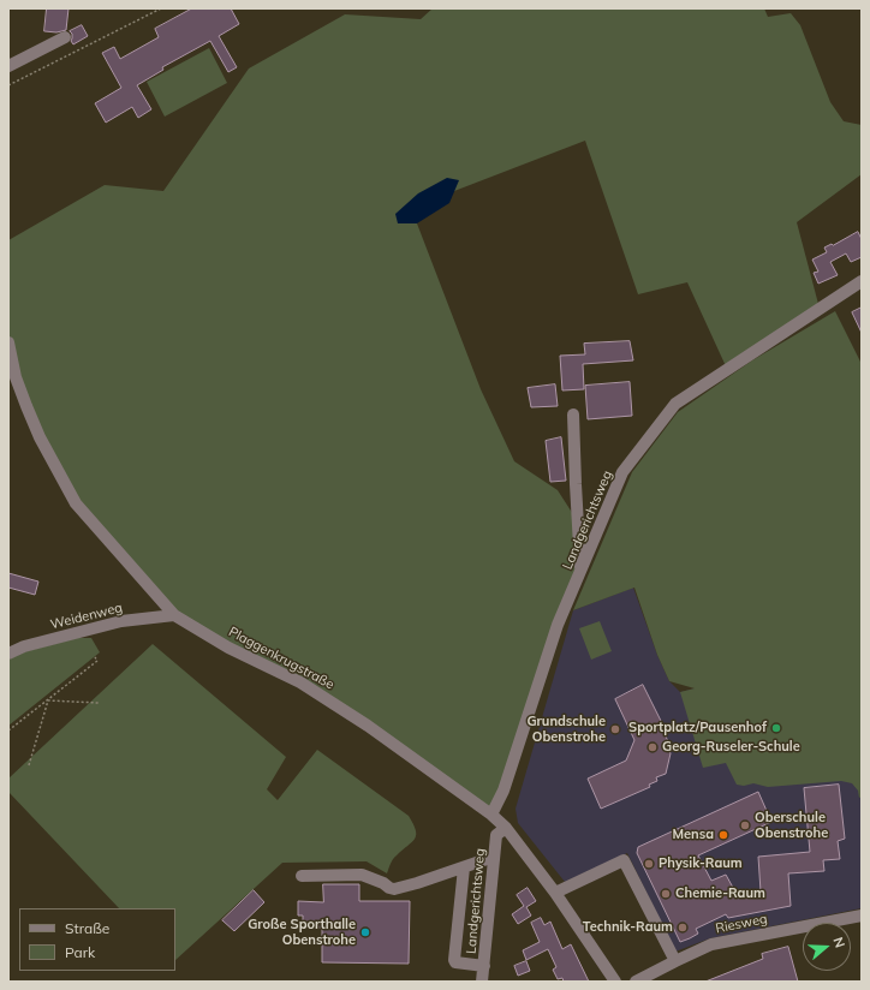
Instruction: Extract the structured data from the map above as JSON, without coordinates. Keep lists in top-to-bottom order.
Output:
{
  "streets": {
    "street": [
      "Landgerichtsweg",
      "Weidenweg",
      "Plaggenkrugstraße",
      "Riesweg"
    ]
  },
  "crossings": [
    ["Landgerichtsweg", "Plaggenkrugstraße"],
    ["Weidenweg", "Plaggenkrugstraße"]
  ],
  "places": [
    "Sportplatz/Pausenhof",
    "Grundschule Obenstrohe",
    "Georg-Ruseler-Schule",
    "Oberschule Obenstrohe",
    "Mensa",
    "Physik-Raum",
    "Chemie-Raum",
    "Technik-Raum",
    "Große Sporthalle Obenstrohe"
  ],
  "legend": ["Straße", "Park"],
  "north": "right"
}
